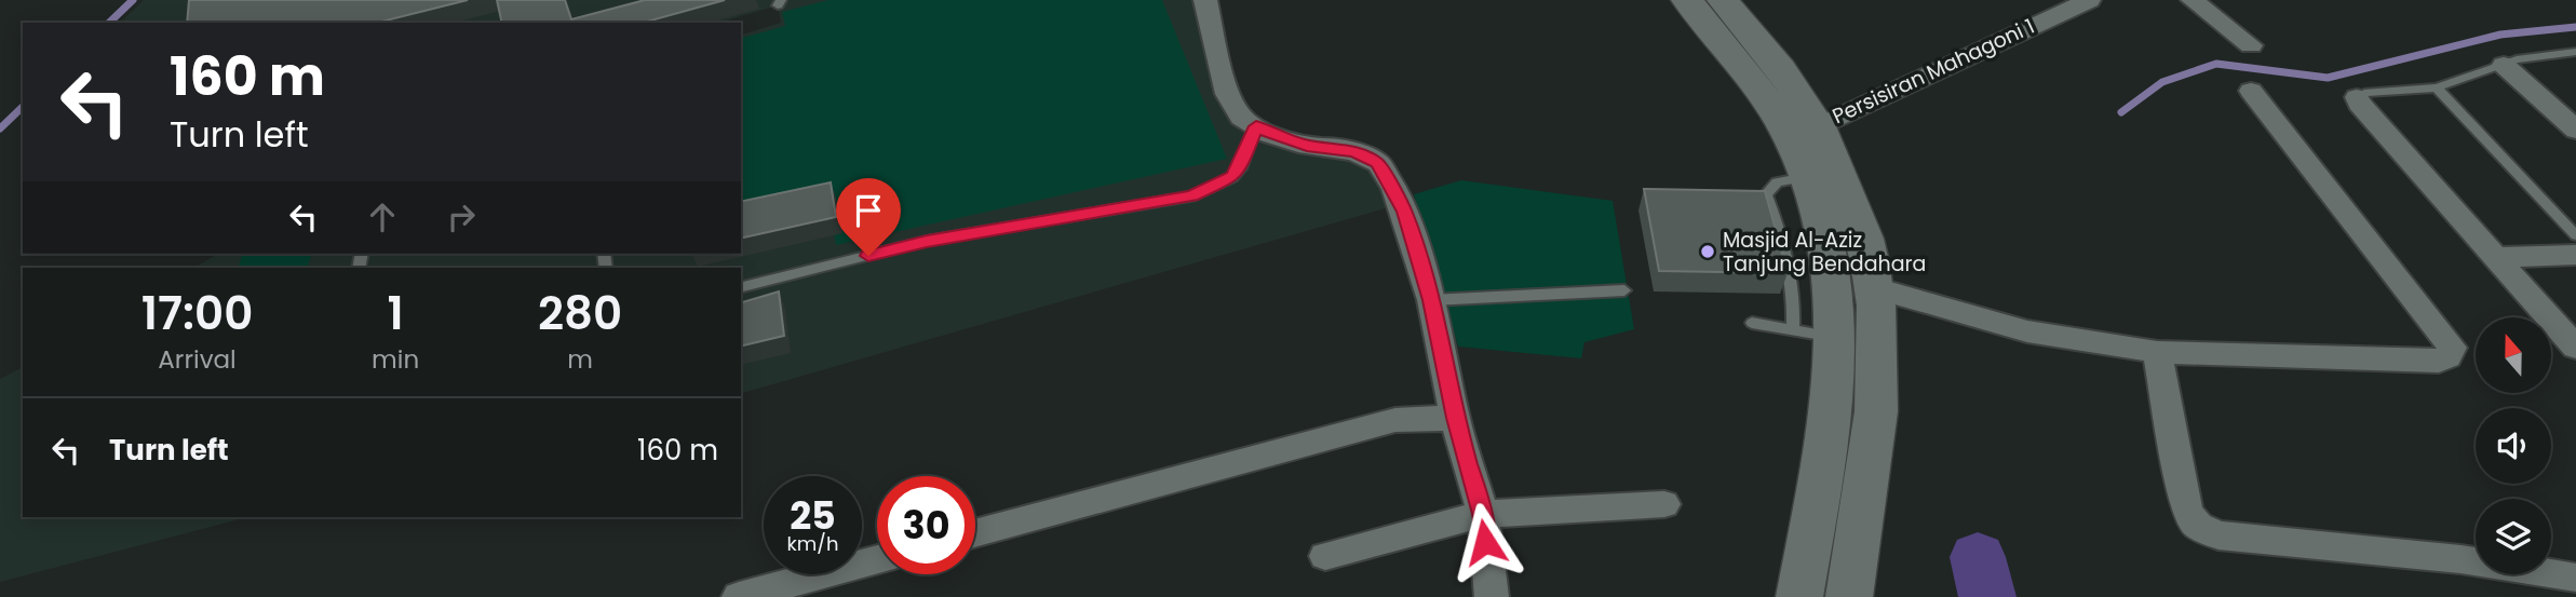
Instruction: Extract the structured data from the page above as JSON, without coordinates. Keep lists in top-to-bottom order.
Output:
{
  "streets": {
    "street": ["Persisiran Mahagoni 1"]
  },
  "places": ["Masjid Al-Aziz Tanjung Bendahara"],
  "north": "top",
  "page": {
    "turn": ["160 m", "Turn left"],
    "eta": [
      "17:00",
      "Arrival",
      "1",
      "min",
      "280",
      "m"
    ],
    "list": [
      {
        "name": "Turn left",
        "value": "160 m"
      }
    ],
    "speed": "25 km/h",
    "limit": "30"
  }
}
